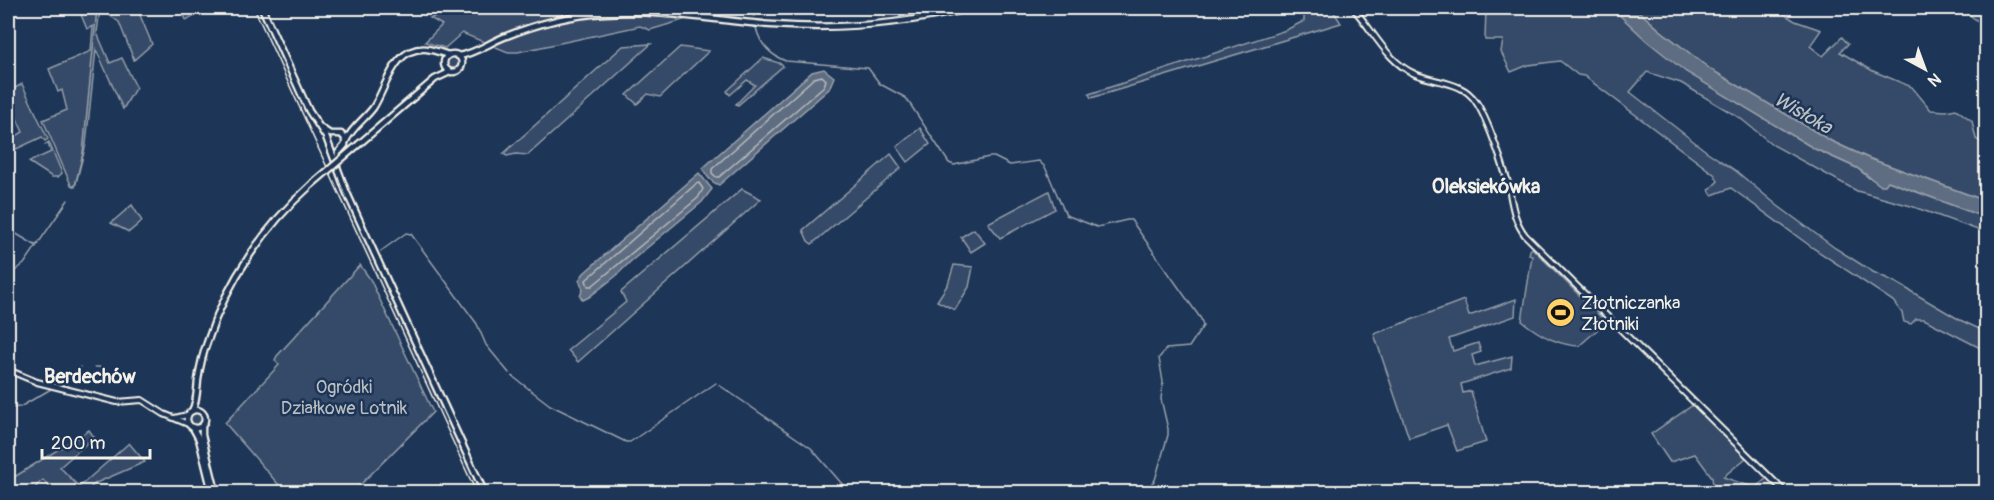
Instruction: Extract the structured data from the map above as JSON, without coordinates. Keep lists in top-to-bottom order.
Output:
{
  "districts": ["Oleksiekówka", "Berdechów"],
  "water": ["Wisłoka"],
  "parks": ["Ogródki Działkowe Lotnik"],
  "places": {
    "sports": ["Złotniczanka Złotniki"]
  },
  "scale_bar": "200 m",
  "north": "bottom right"
}
